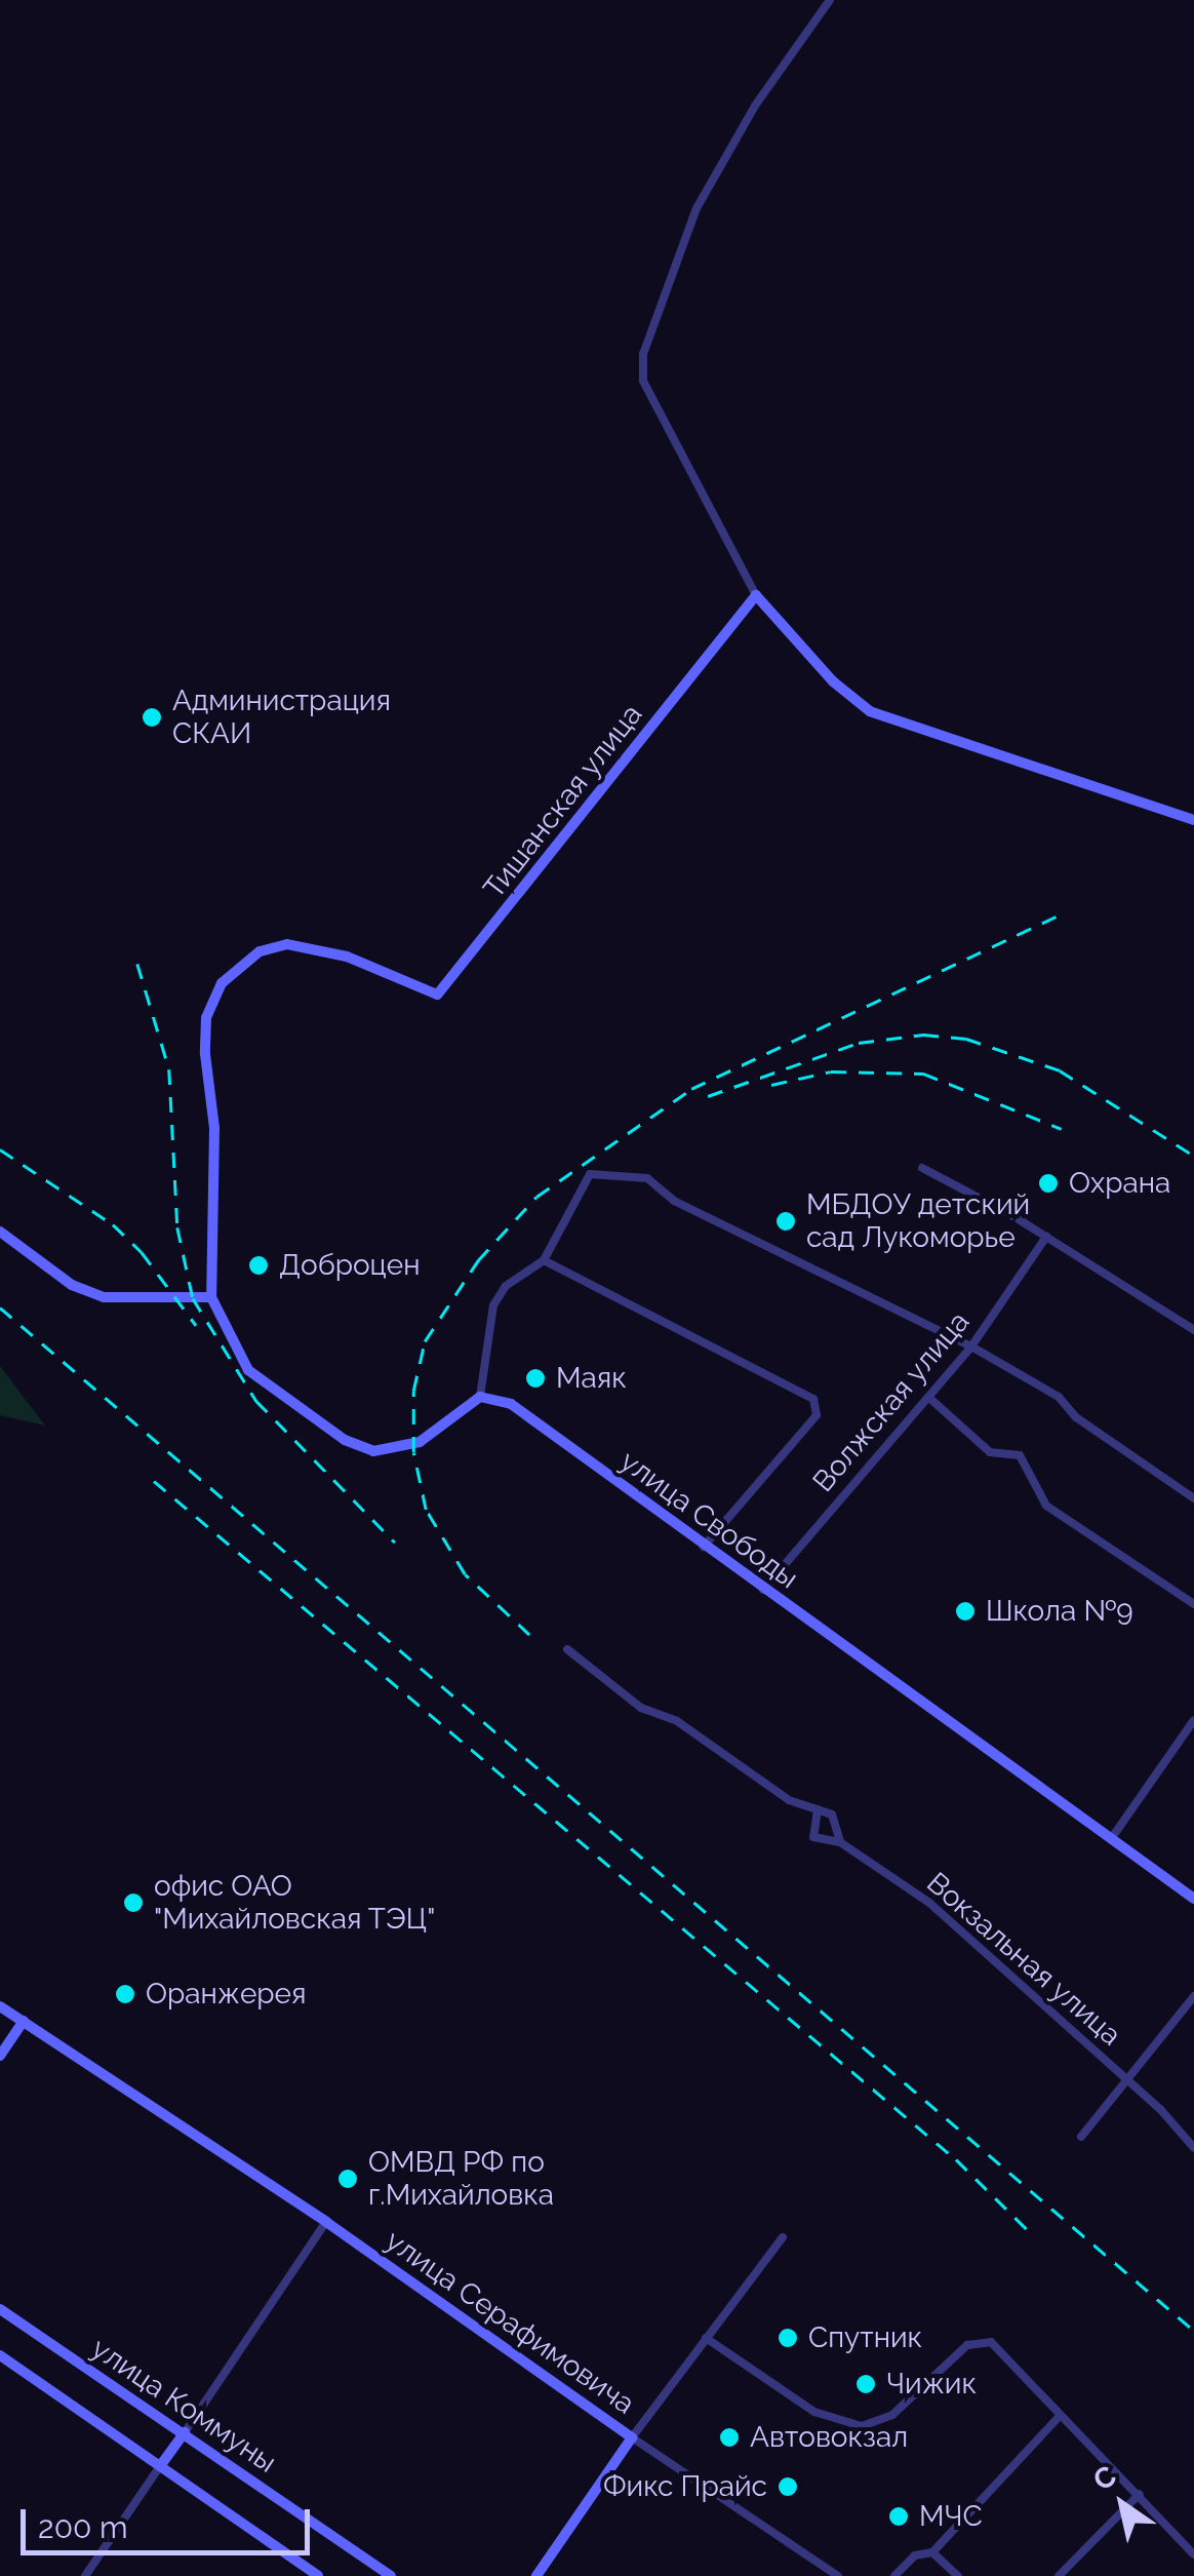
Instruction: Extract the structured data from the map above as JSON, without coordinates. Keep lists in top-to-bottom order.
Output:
{
  "streets": {
    "street": [
      "Тишанская улица",
      "Волжская улица",
      "улица Свободы",
      "Вокзальная улица",
      "улица Серафимовича",
      "улица Коммуны"
    ]
  },
  "crossings": [
    ["Волжская улица", "улица Свободы"]
  ],
  "places": [
    "Администрация СКАИ",
    "Охрана",
    "МБДОУ детский сад Лукоморье",
    "Доброцен",
    "Mаяк",
    "Школа №9",
    "офис ОАО \"Михайловская ТЭЦ\"",
    "Оранжерея",
    "ОМВД РФ по г.Михайловка",
    "Спутник",
    "Чижик",
    "Автовокзал",
    "Фикс Прайс",
    "МЧС"
  ],
  "scale_bar": "200 m",
  "north": "top left"
}
